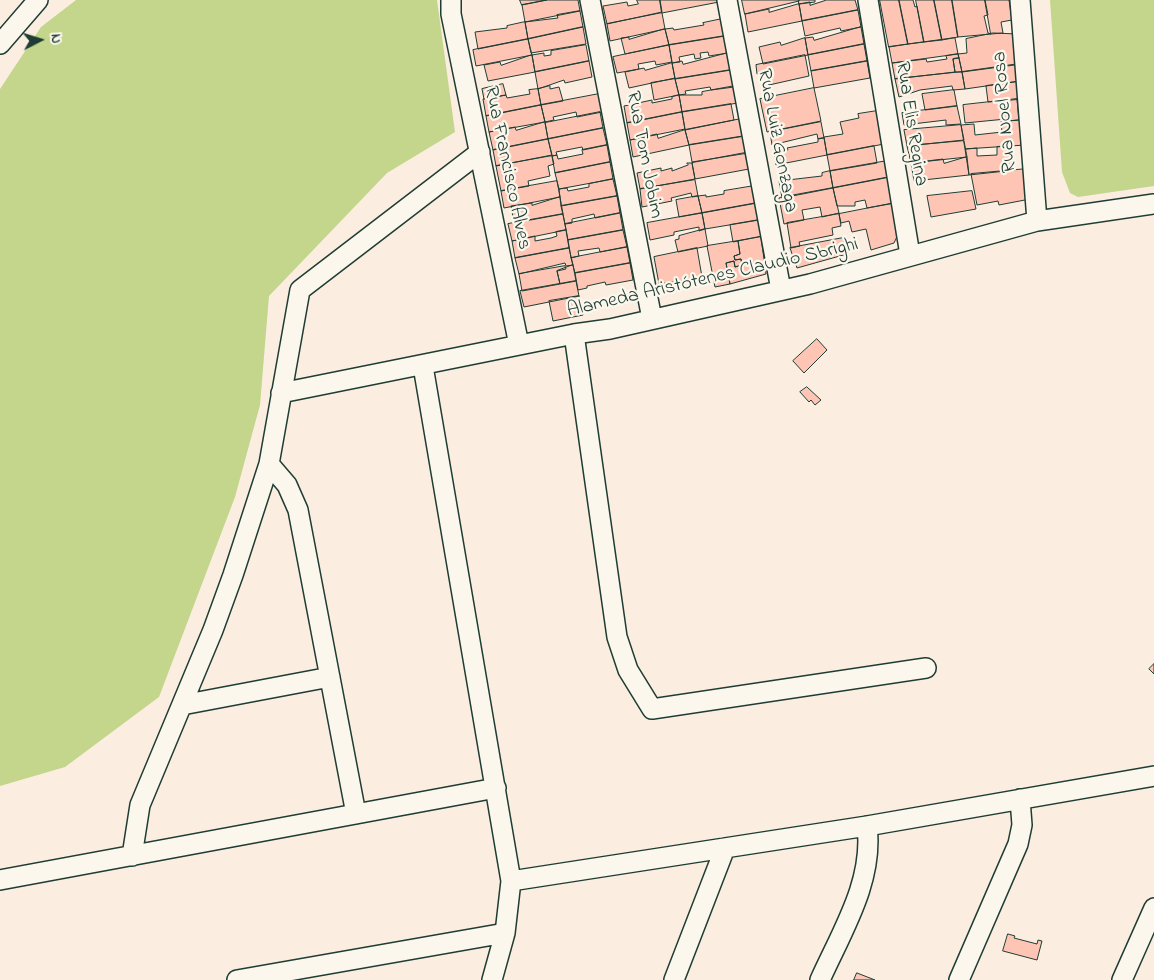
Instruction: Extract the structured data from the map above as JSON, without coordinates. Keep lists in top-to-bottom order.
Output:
{
  "streets": {
    "street": [
      "Rua Noel Rosa",
      "Rua Elis Regina",
      "Rua Luiz Gonzaga",
      "Rua Tom Jobim",
      "Rua Francisco Alves",
      "Alameda Aristótenes Claudio Sbrighi"
    ]
  },
  "crossings": [
    ["Rua Noel Rosa", "Alameda Aristótenes Claudio Sbrighi"],
    ["Rua Elis Regina", "Alameda Aristótenes Claudio Sbrighi"],
    ["Rua Luiz Gonzaga", "Alameda Aristótenes Claudio Sbrighi"],
    ["Rua Tom Jobim", "Alameda Aristótenes Claudio Sbrighi"],
    ["Rua Francisco Alves", "Alameda Aristótenes Claudio Sbrighi"]
  ],
  "north": "right"
}
